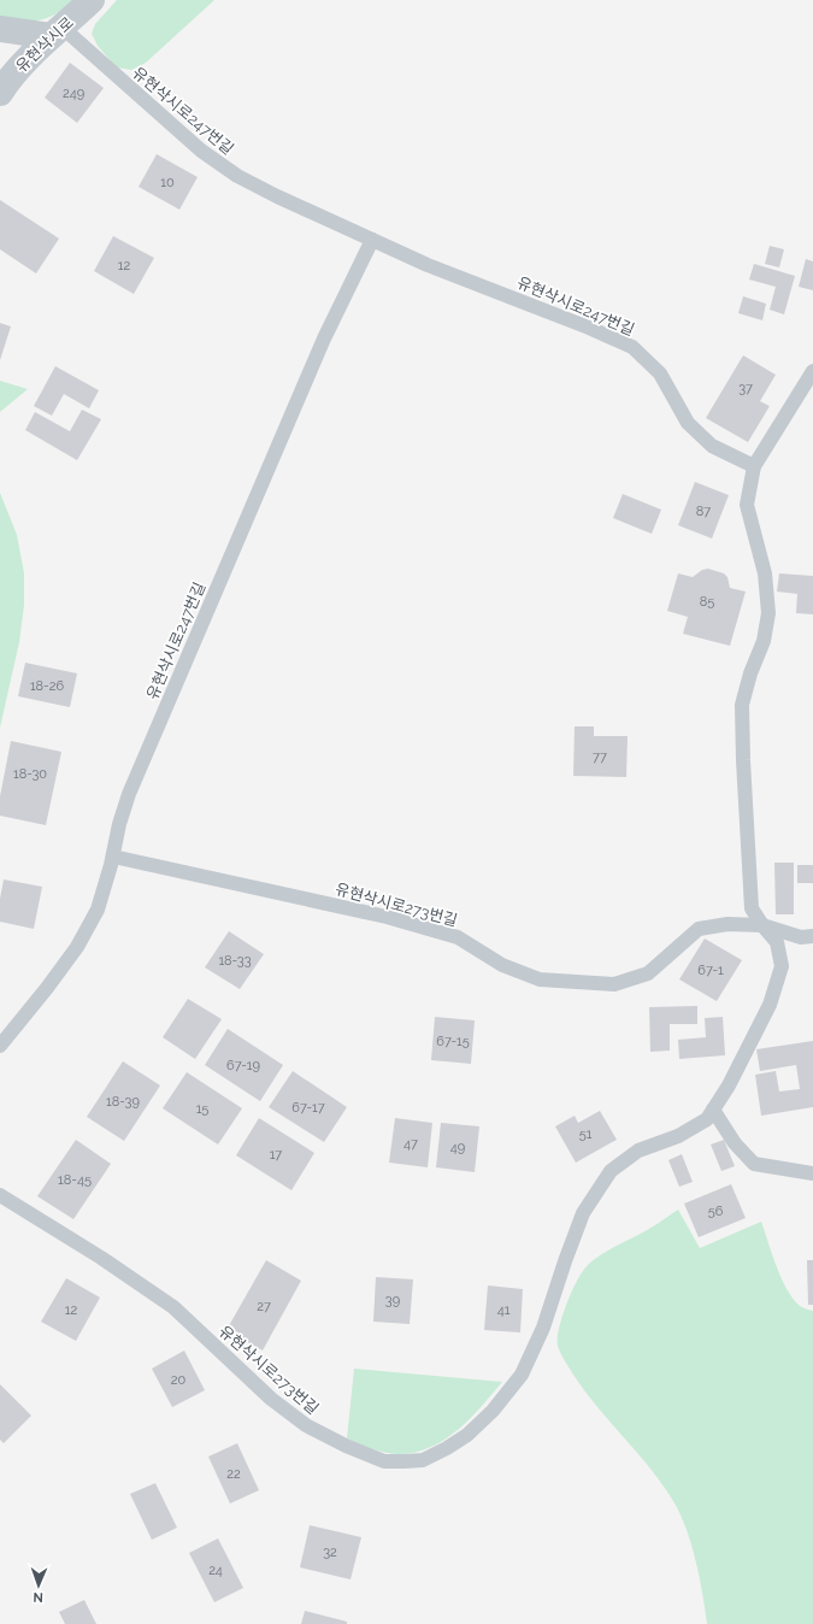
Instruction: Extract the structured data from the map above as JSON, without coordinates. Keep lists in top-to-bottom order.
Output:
{
  "streets": {
    "street": ["유현삭시로"],
    "lane": ["유현삭시로247번길", "유현삭시로273번길"]
  },
  "crossings": [
    ["유현삭시로", "유현삭시로247번길"],
    ["유현삭시로247번길", "유현삭시로273번길"]
  ],
  "house_numbers": [
    "249",
    "10",
    "12",
    "37",
    "87",
    "85",
    "18-26",
    "77",
    "18-30",
    "18-33",
    "67-1",
    "67-15",
    "67-19",
    "18-39",
    "67-17",
    "15",
    "51",
    "47",
    "49",
    "17",
    "18-45",
    "56",
    "39",
    "27",
    "12",
    "41",
    "20",
    "22",
    "32",
    "24"
  ],
  "north": "bottom"
}
